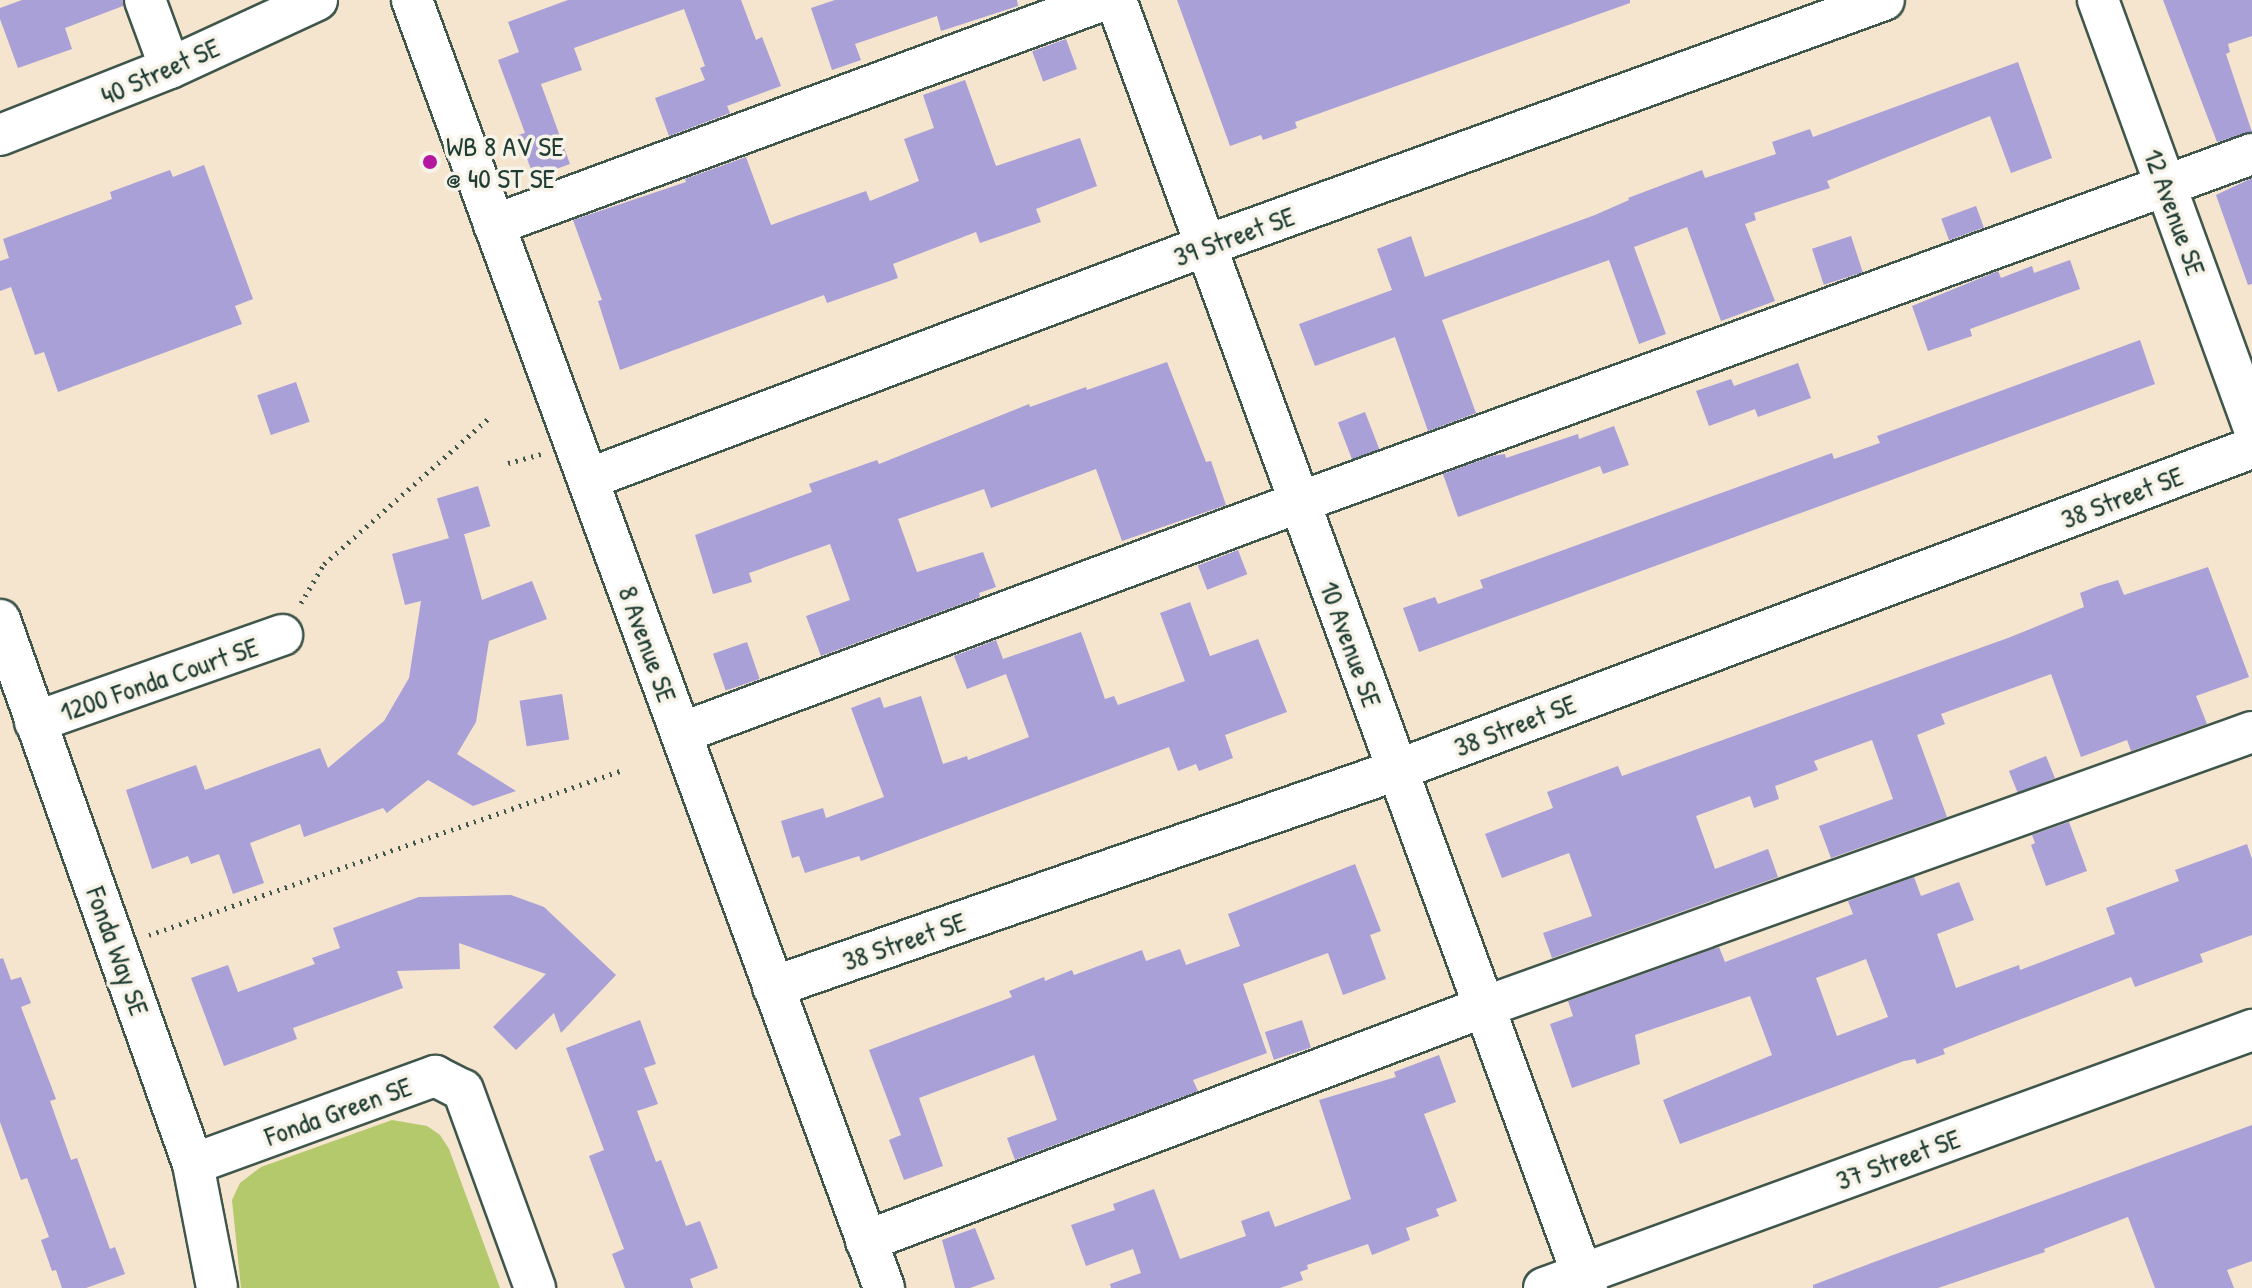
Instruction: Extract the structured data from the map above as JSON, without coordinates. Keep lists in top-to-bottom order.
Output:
{
  "streets": {
    "street": [
      "40 Street SE",
      "12 Avenue SE",
      "39 Street SE",
      "38 Street SE",
      "8 Avenue SE",
      "10 Avenue SE",
      "1200 Fonda Court SE",
      "Fonda Way SE",
      "Fonda Green SE",
      "37 Street SE"
    ]
  },
  "crossings": [
    ["39 Street SE", "8 Avenue SE"],
    ["39 Street SE", "10 Avenue SE"],
    ["38 Street SE", "8 Avenue SE"],
    ["38 Street SE", "10 Avenue SE"],
    ["10 Avenue SE", "37 Street SE"],
    ["1200 Fonda Court SE", "Fonda Way SE"],
    ["Fonda Way SE", "Fonda Green SE"]
  ],
  "places": ["WB 8 AV SE @ 40 ST SE"]
}
